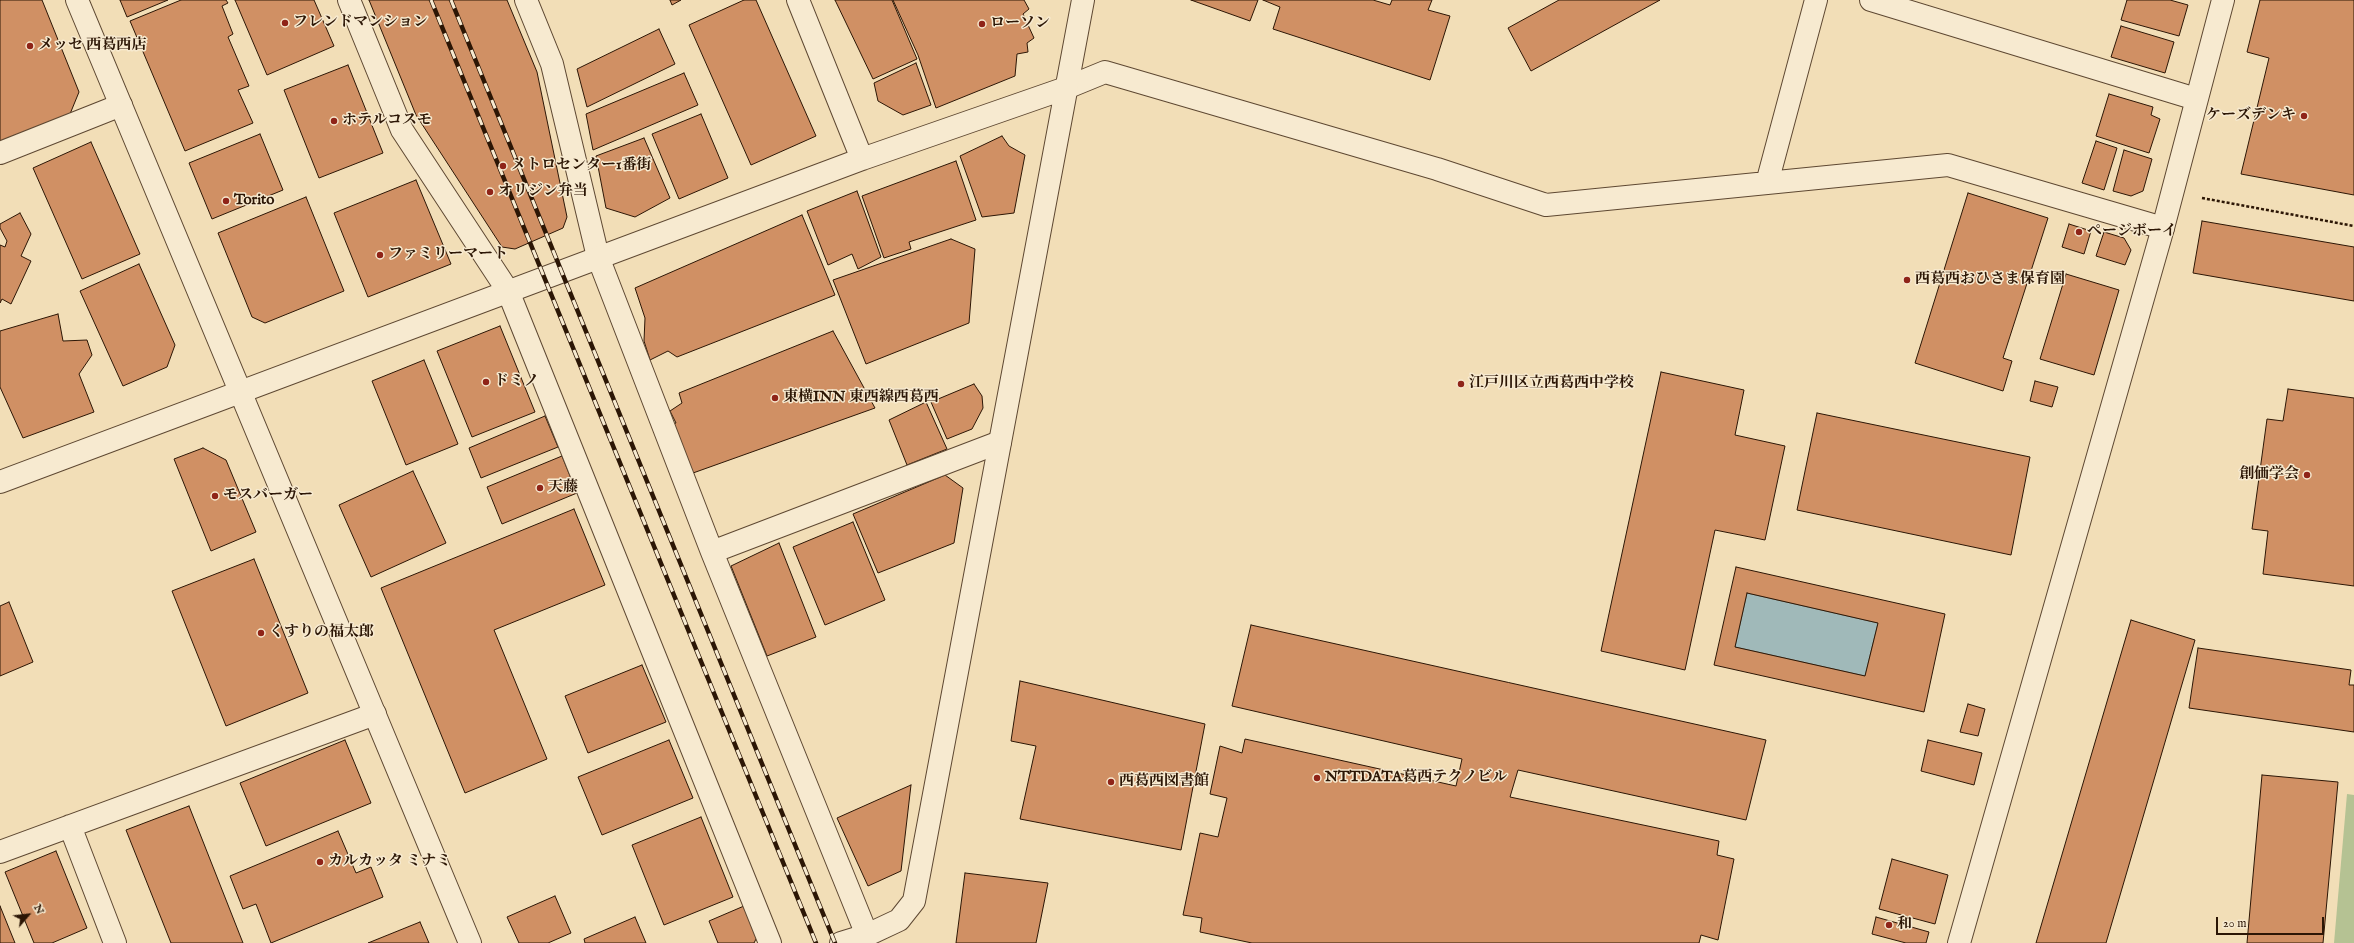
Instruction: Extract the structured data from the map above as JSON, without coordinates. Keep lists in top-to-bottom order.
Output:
{
  "places": [
    "フレンドマンション",
    "ローソン",
    "メッセ 西葛西店",
    "ケーズデンキ",
    "ホテルコスモ",
    "メトロセンター1番街",
    "オリジン弁当",
    "Torito",
    "ページボーイ",
    "ファミリーマート",
    "西葛西おひさま保育園",
    "ドミノ",
    "江戸川区立西葛西中学校",
    "東横INN 東西線西葛西",
    "創価学会",
    "天藤",
    "モスバーガー",
    "くすりの福太郎",
    "NTTDATA葛西テクノビル",
    "西葛西図書館",
    "カルカッタ ミナミ",
    "和"
  ],
  "scale_bar": "20 m",
  "north": "top right"
}
